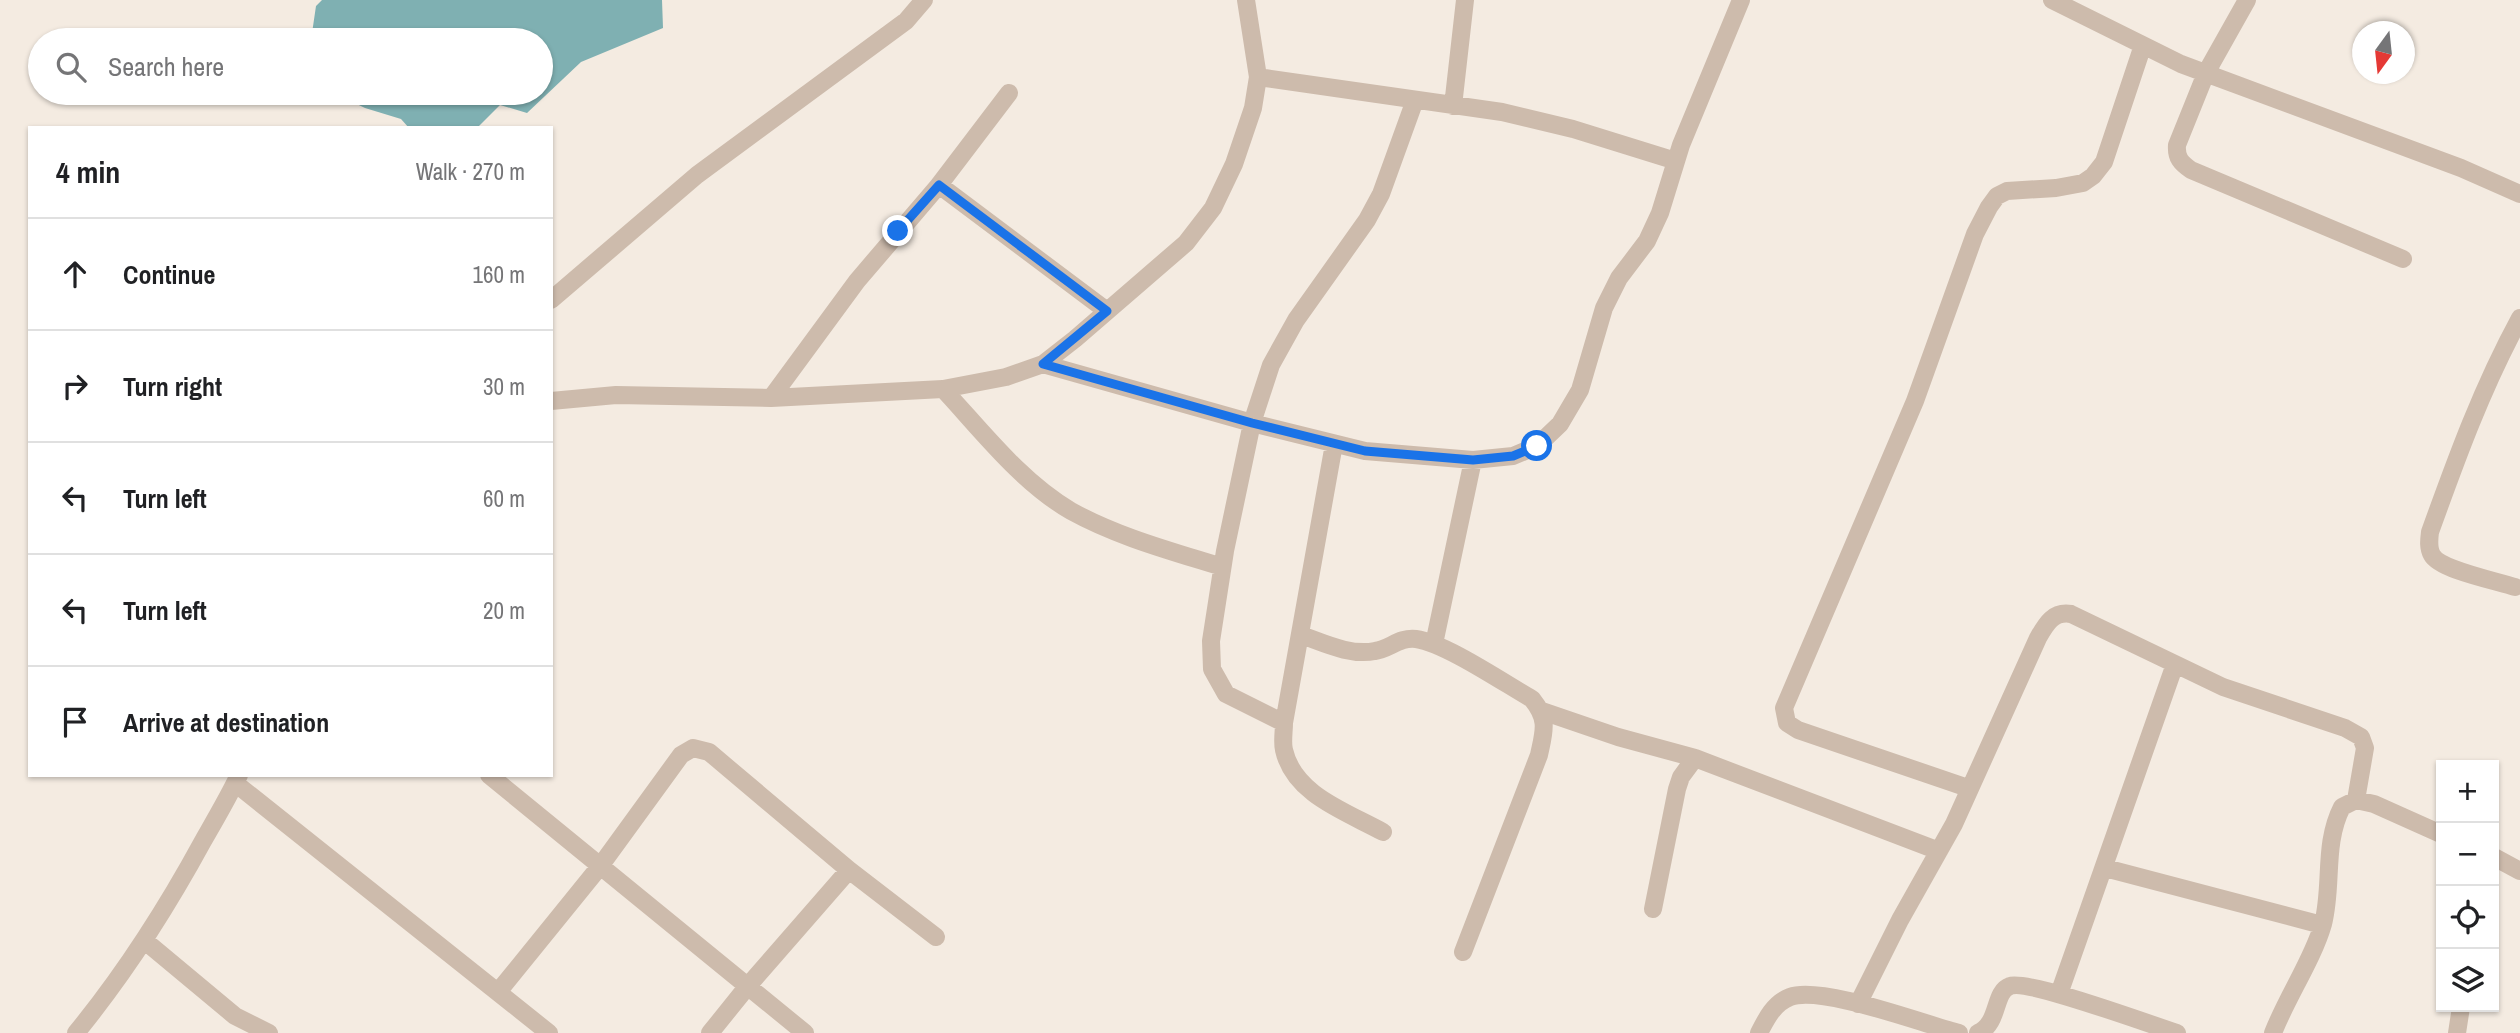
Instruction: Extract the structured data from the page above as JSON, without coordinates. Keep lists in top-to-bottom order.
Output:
{
  "north": "bottom",
  "page": {
    "search": "Search here",
    "heading": ["4 min", "Walk · 270 m"],
    "list": [
      ["Continue", "160 m"],
      ["Turn right", "30 m"],
      ["Turn left", "60 m"],
      ["Turn left", "20 m"],
      "Arrive at destination"
    ],
    "map_buttons": ["+", "−"]
  }
}
